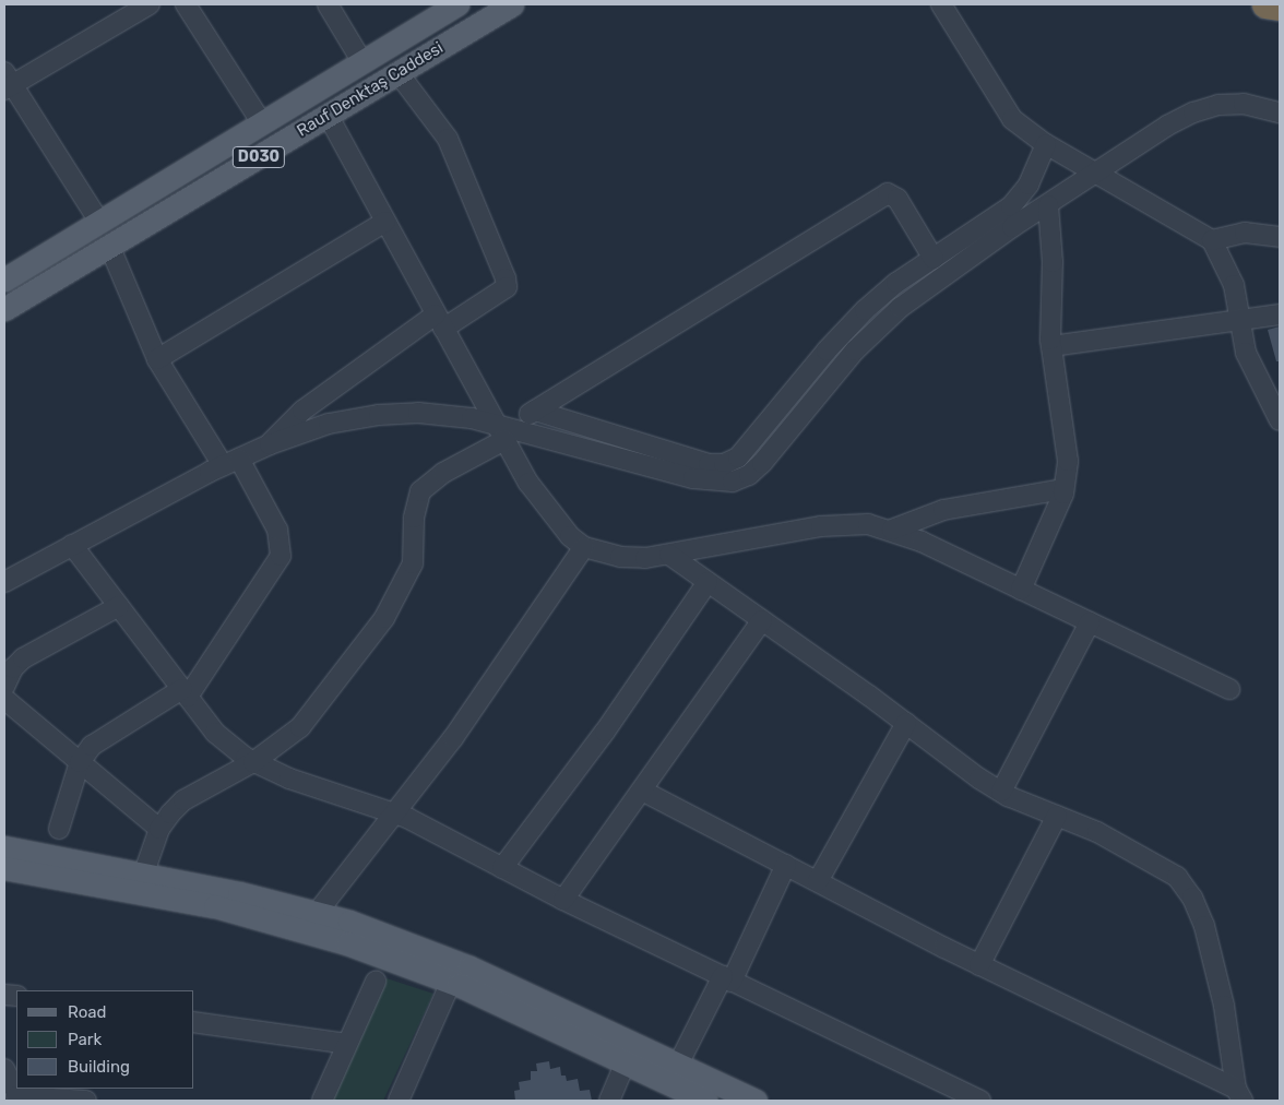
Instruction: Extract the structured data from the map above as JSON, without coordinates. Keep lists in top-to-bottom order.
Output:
{
  "streets": {
    "main road": ["Rauf Denktaş Caddesi", "D030"]
  },
  "legend": ["Road", "Park", "Building"]
}
